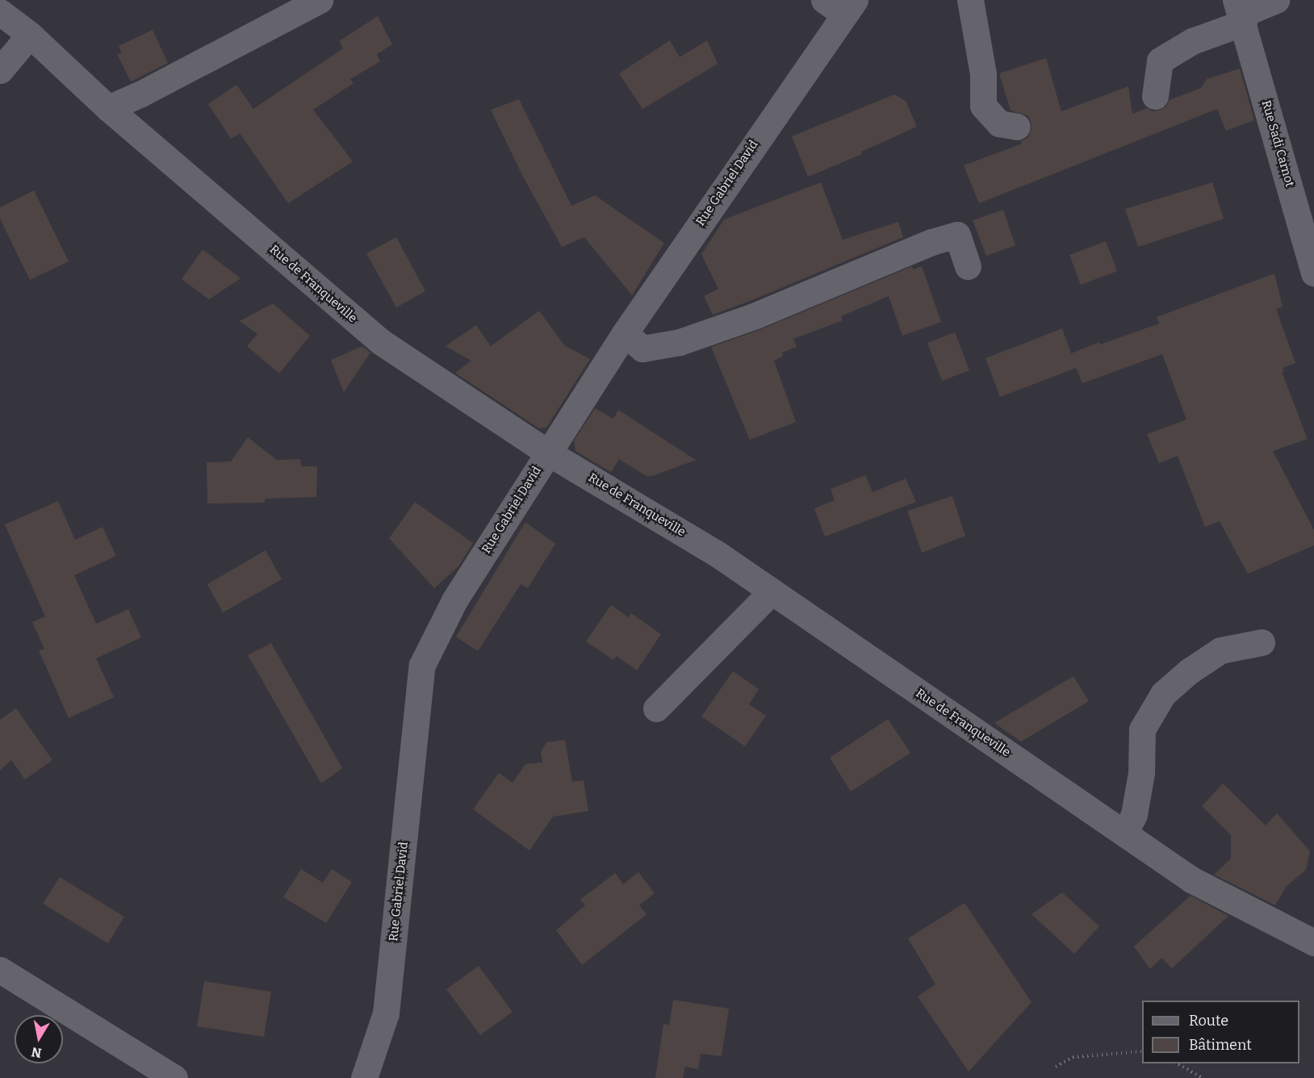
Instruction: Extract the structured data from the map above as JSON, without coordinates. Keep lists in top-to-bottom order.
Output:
{
  "streets": {
    "street": ["Rue Sadi Carnot", "Rue Gabriel David", "Rue de Franqueville"]
  },
  "crossings": [
    ["Rue Gabriel David", "Rue de Franqueville"]
  ],
  "legend": ["Route", "Bâtiment"],
  "north": "bottom"
}
